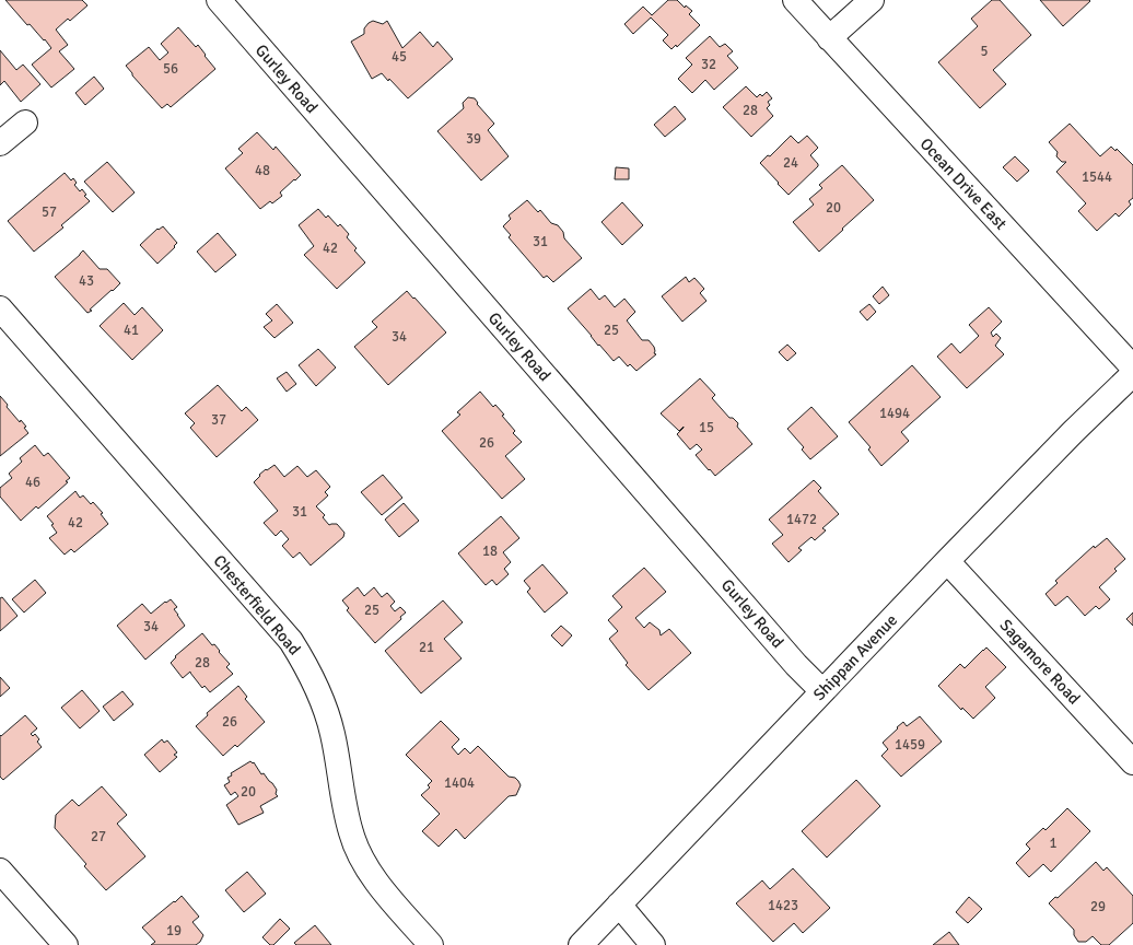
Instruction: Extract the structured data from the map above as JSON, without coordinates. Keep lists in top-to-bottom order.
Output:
{
  "streets": {
    "street": [
      "Gurley Road",
      "Ocean Drive East",
      "Chesterfield Road",
      "Shippan Avenue",
      "Sagamore Road"
    ]
  },
  "crossings": [
    ["Gurley Road", "Shippan Avenue"],
    ["Shippan Avenue", "Sagamore Road"]
  ],
  "house_numbers": [
    "5",
    "45",
    "32",
    "56",
    "28",
    "39",
    "24",
    "48",
    "1544",
    "20",
    "57",
    "31",
    "42",
    "43",
    "41",
    "25",
    "34",
    "1494",
    "37",
    "15",
    "26",
    "46",
    "31",
    "1472",
    "42",
    "18",
    "25",
    "34",
    "21",
    "28",
    "26",
    "1459",
    "1404",
    "20",
    "27",
    "1",
    "1423",
    "29",
    "19"
  ]
}
